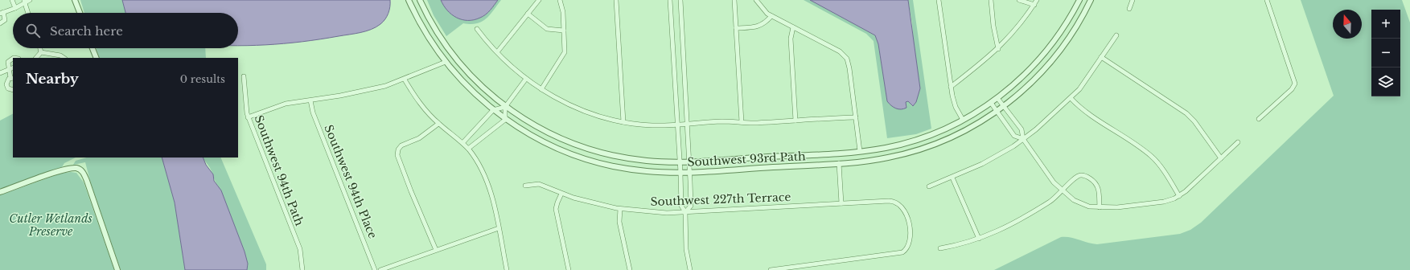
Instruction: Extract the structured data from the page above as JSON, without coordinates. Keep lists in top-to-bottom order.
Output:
{
  "streets": {
    "street": [
      "Southwest 93rd Path",
      "Southwest 94th Path",
      "Southwest 94th Place",
      "Southwest 227th Terrace"
    ]
  },
  "parks": ["Cutler Wetlands Preserve"],
  "north": "top",
  "page": {
    "map_buttons": ["+", "−"],
    "search": "Search here",
    "heading": ["Nearby", "0 results"]
  }
}
